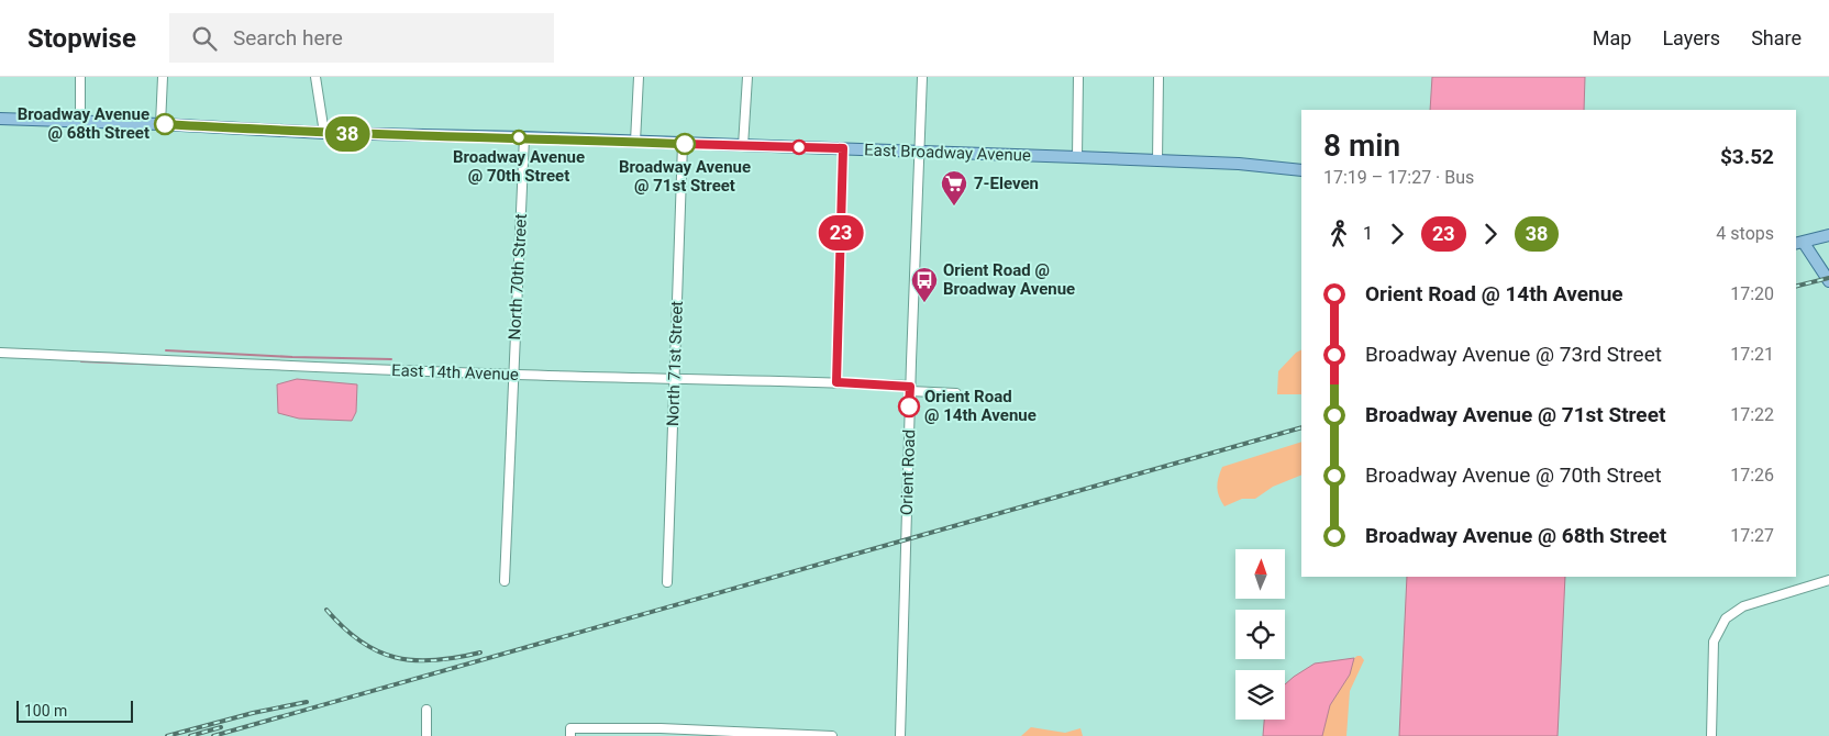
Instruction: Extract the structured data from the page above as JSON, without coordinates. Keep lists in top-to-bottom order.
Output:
{
  "streets": {
    "main road": ["East Broadway Avenue"],
    "street": [
      "North 70th Street",
      "North 71st Street",
      "East 14th Avenue",
      "Orient Road"
    ]
  },
  "crossings": [
    ["East Broadway Avenue", "North 70th Street"],
    ["East Broadway Avenue", "North 71st Street"],
    ["East Broadway Avenue", "Orient Road"],
    ["North 70th Street", "East 14th Avenue"],
    ["North 71st Street", "East 14th Avenue"],
    ["East 14th Avenue", "Orient Road"]
  ],
  "places": {
    "other": [
      "Broadway Avenue @ 68th Street",
      "Broadway Avenue @ 70th Street",
      "Broadway Avenue @ 71st Street",
      "Orient Road @ 14th Avenue"
    ],
    "supermarket": ["7-Eleven"],
    "bus stop": ["Orient Road @ Broadway Avenue"]
  },
  "lines": ["bus line 38", "bus line 23"],
  "scale_bar": "100 m",
  "north": "top",
  "page": {
    "header": "Stopwise",
    "search": "Search here",
    "nav": ["Map", "Layers", "Share"],
    "on_map": ["23", "38"],
    "heading": ["8 min", "17:19 – 17:27 · Bus", "$3.52"],
    "legs": [
      "1",
      "23",
      "38",
      "4 stops"
    ],
    "list": [
      {
        "name": "Orient Road @ 14th Avenue",
        "value": "17:20"
      },
      {
        "name": "Broadway Avenue @ 73rd Street",
        "value": "17:21"
      },
      {
        "name": "Broadway Avenue @ 71st Street",
        "value": "17:22"
      },
      {
        "name": "Broadway Avenue @ 70th Street",
        "value": "17:26"
      },
      {
        "name": "Broadway Avenue @ 68th Street",
        "value": "17:27"
      }
    ],
    "scale": "100 m"
  }
}
